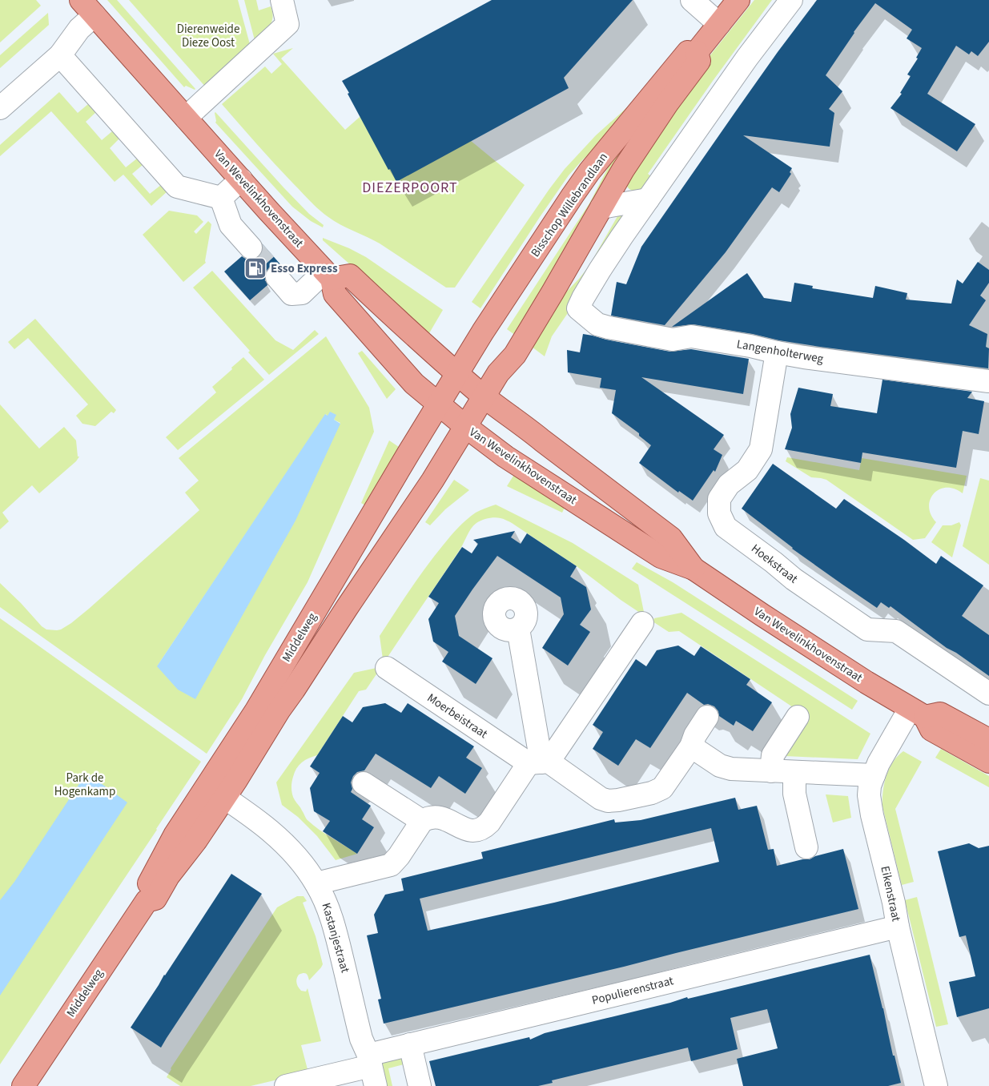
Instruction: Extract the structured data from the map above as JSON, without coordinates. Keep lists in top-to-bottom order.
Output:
{
  "streets": {
    "main road": ["Van Wevelinkhovenstraat", "Bisschop Willebrandlaan", "Middelweg"],
    "street": [
      "Langenholterweg",
      "Hoekstraat",
      "Moerbeistraat",
      "Eikenstraat",
      "Kastanjestraat",
      "Populierenstraat"
    ]
  },
  "crossings": [
    ["Van Wevelinkhovenstraat", "Bisschop Willebrandlaan"],
    ["Van Wevelinkhovenstraat", "Middelweg"],
    ["Van Wevelinkhovenstraat", "Eikenstraat"],
    ["Bisschop Willebrandlaan", "Middelweg"],
    ["Langenholterweg", "Hoekstraat"],
    ["Middelweg", "Kastanjestraat"],
    ["Eikenstraat", "Populierenstraat"],
    ["Kastanjestraat", "Populierenstraat"]
  ],
  "districts": ["DIEZERPOORT"],
  "parks": ["Dierenweide Dieze Oost", "Park de Hogenkamp"],
  "places": {
    "fuel station": ["Esso Express"]
  }
}
